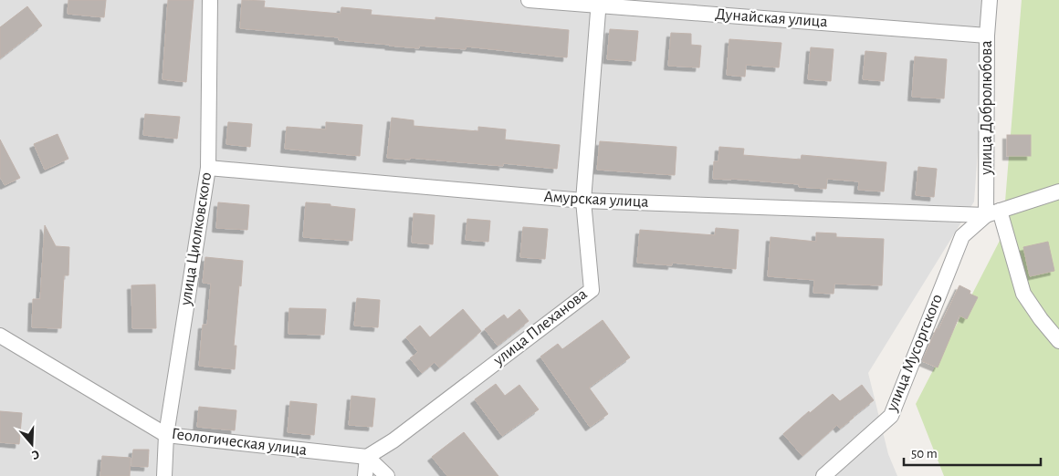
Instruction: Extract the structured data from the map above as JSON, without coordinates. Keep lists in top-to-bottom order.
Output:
{
  "streets": {
    "street": [
      "Дунайская улица",
      "улица Добролюбова",
      "Амурская улица",
      "улица Циолковского",
      "улица Плеханова",
      "улица Мусоргского",
      "Геологическая улица"
    ]
  },
  "crossings": [
    ["Дунайская улица", "улица Добролюбова"],
    ["Дунайская улица", "улица Плеханова"],
    ["улица Добролюбова", "Амурская улица"],
    ["улица Добролюбова", "улица Мусоргского"],
    ["Амурская улица", "улица Циолковского"],
    ["Амурская улица", "улица Плеханова"],
    ["Амурская улица", "улица Мусоргского"],
    ["улица Циолковского", "Геологическая улица"],
    ["улица Плеханова", "Геологическая улица"]
  ],
  "scale_bar": "50 m",
  "north": "bottom"
}
